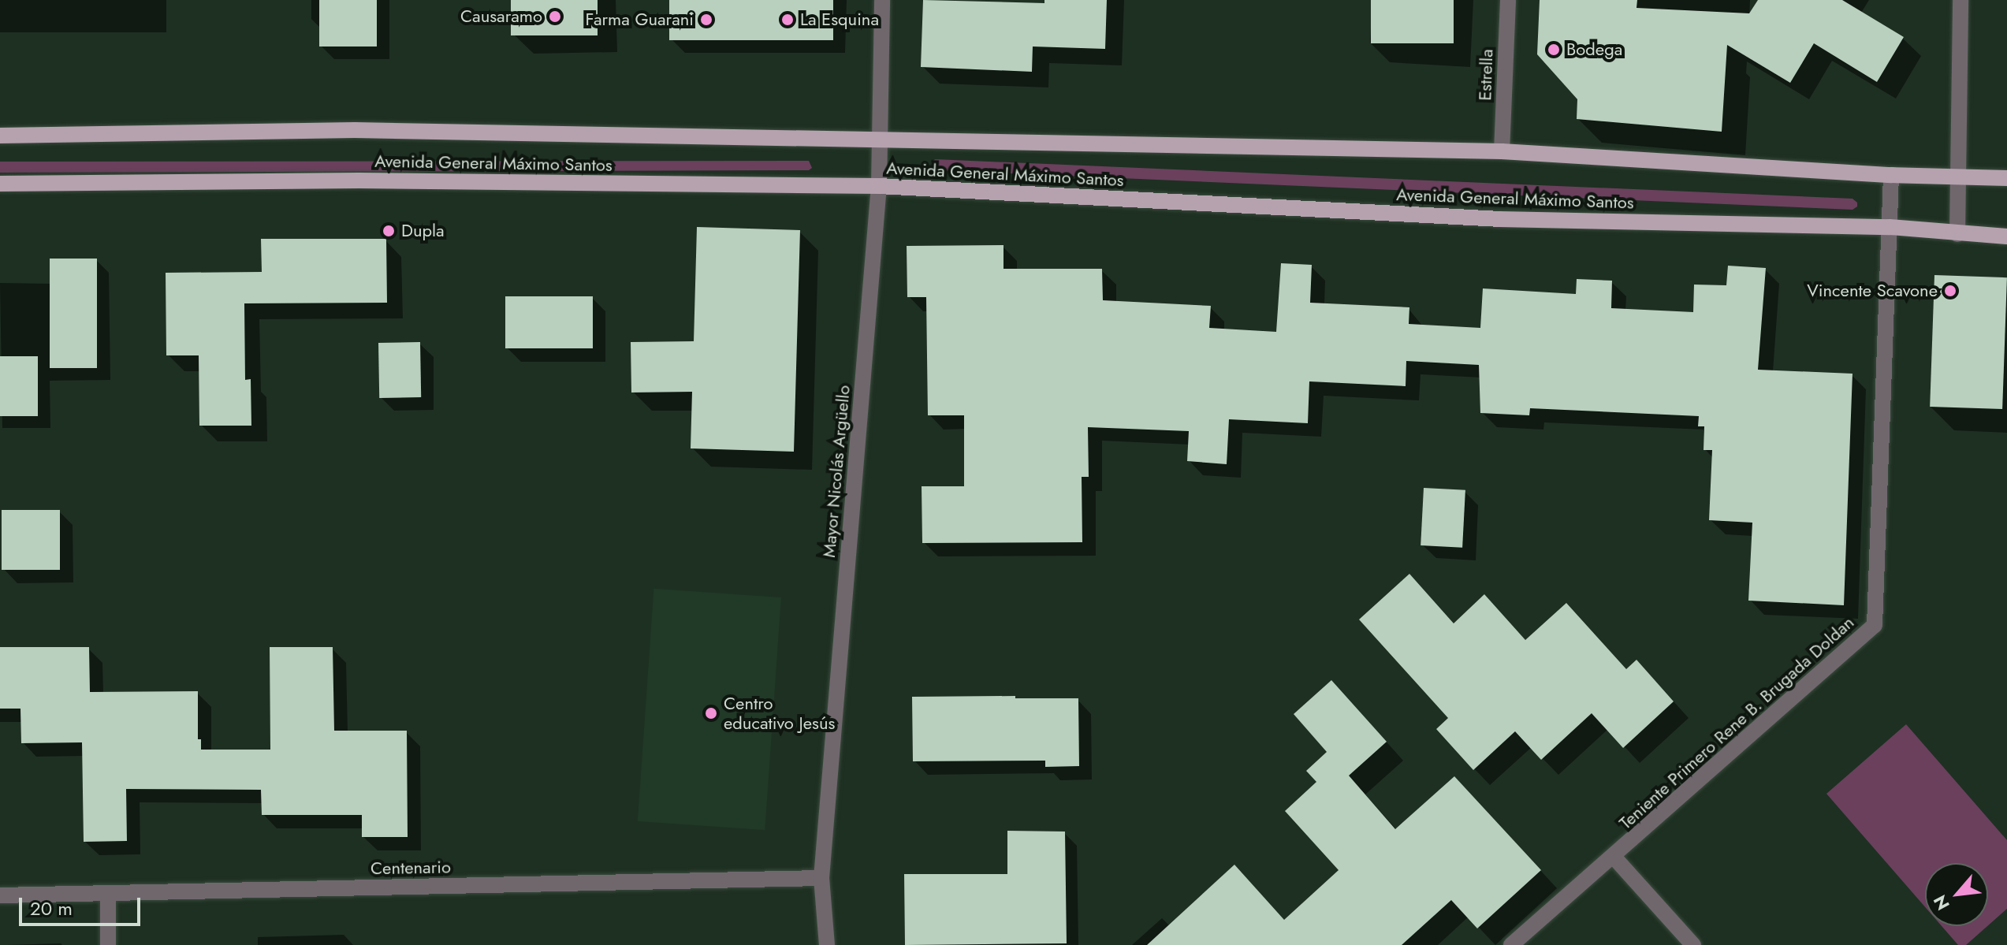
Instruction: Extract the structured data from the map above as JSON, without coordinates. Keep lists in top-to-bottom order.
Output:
{
  "streets": {
    "main road": ["Avenida General Máximo Santos"],
    "street": [
      "Estrella",
      "Mayor Nicolás Argüello",
      "Teniente Primero Rene B. Brugada Doldan",
      "Centenario"
    ]
  },
  "crossings": [
    ["Estrella", "Avenida General Máximo Santos"],
    ["Avenida General Máximo Santos", "Mayor Nicolás Argüello"],
    ["Avenida General Máximo Santos", "Teniente Primero Rene B. Brugada Doldan"],
    ["Mayor Nicolás Argüello", "Centenario"]
  ],
  "places": [
    "Causaramo",
    "Farma Guarani",
    "La Esquina",
    "Bodega",
    "Dupla",
    "Vincente Scavone",
    "Centro educativo Jesús"
  ],
  "scale_bar": "20 m",
  "north": "bottom left"
}
